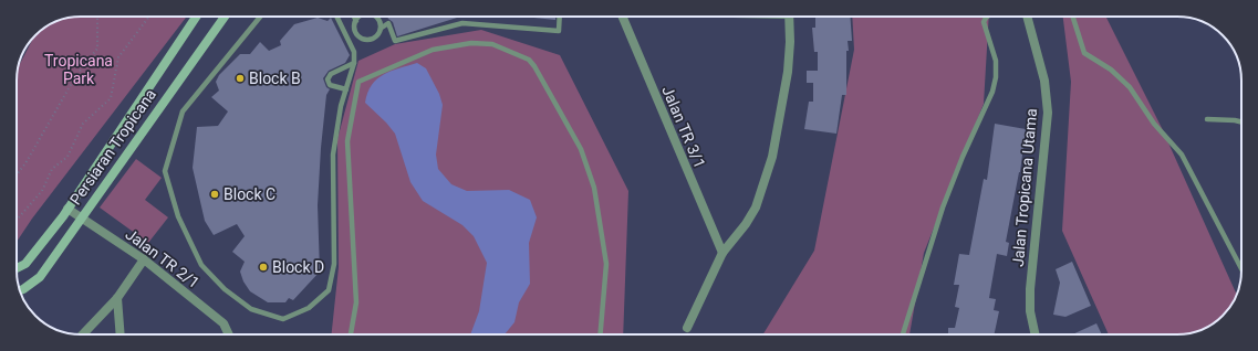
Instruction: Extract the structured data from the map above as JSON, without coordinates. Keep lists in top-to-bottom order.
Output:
{
  "streets": {
    "main road": ["Persiaran Tropicana"],
    "street": ["Jalan TR 3/1", "Jalan Tropicana Utama", "Jalan TR 2/1"]
  },
  "crossings": [
    ["Persiaran Tropicana", "Jalan TR 2/1"]
  ],
  "parks": ["Tropicana Park"],
  "places": ["Block B", "Block C", "Block D"]
}
